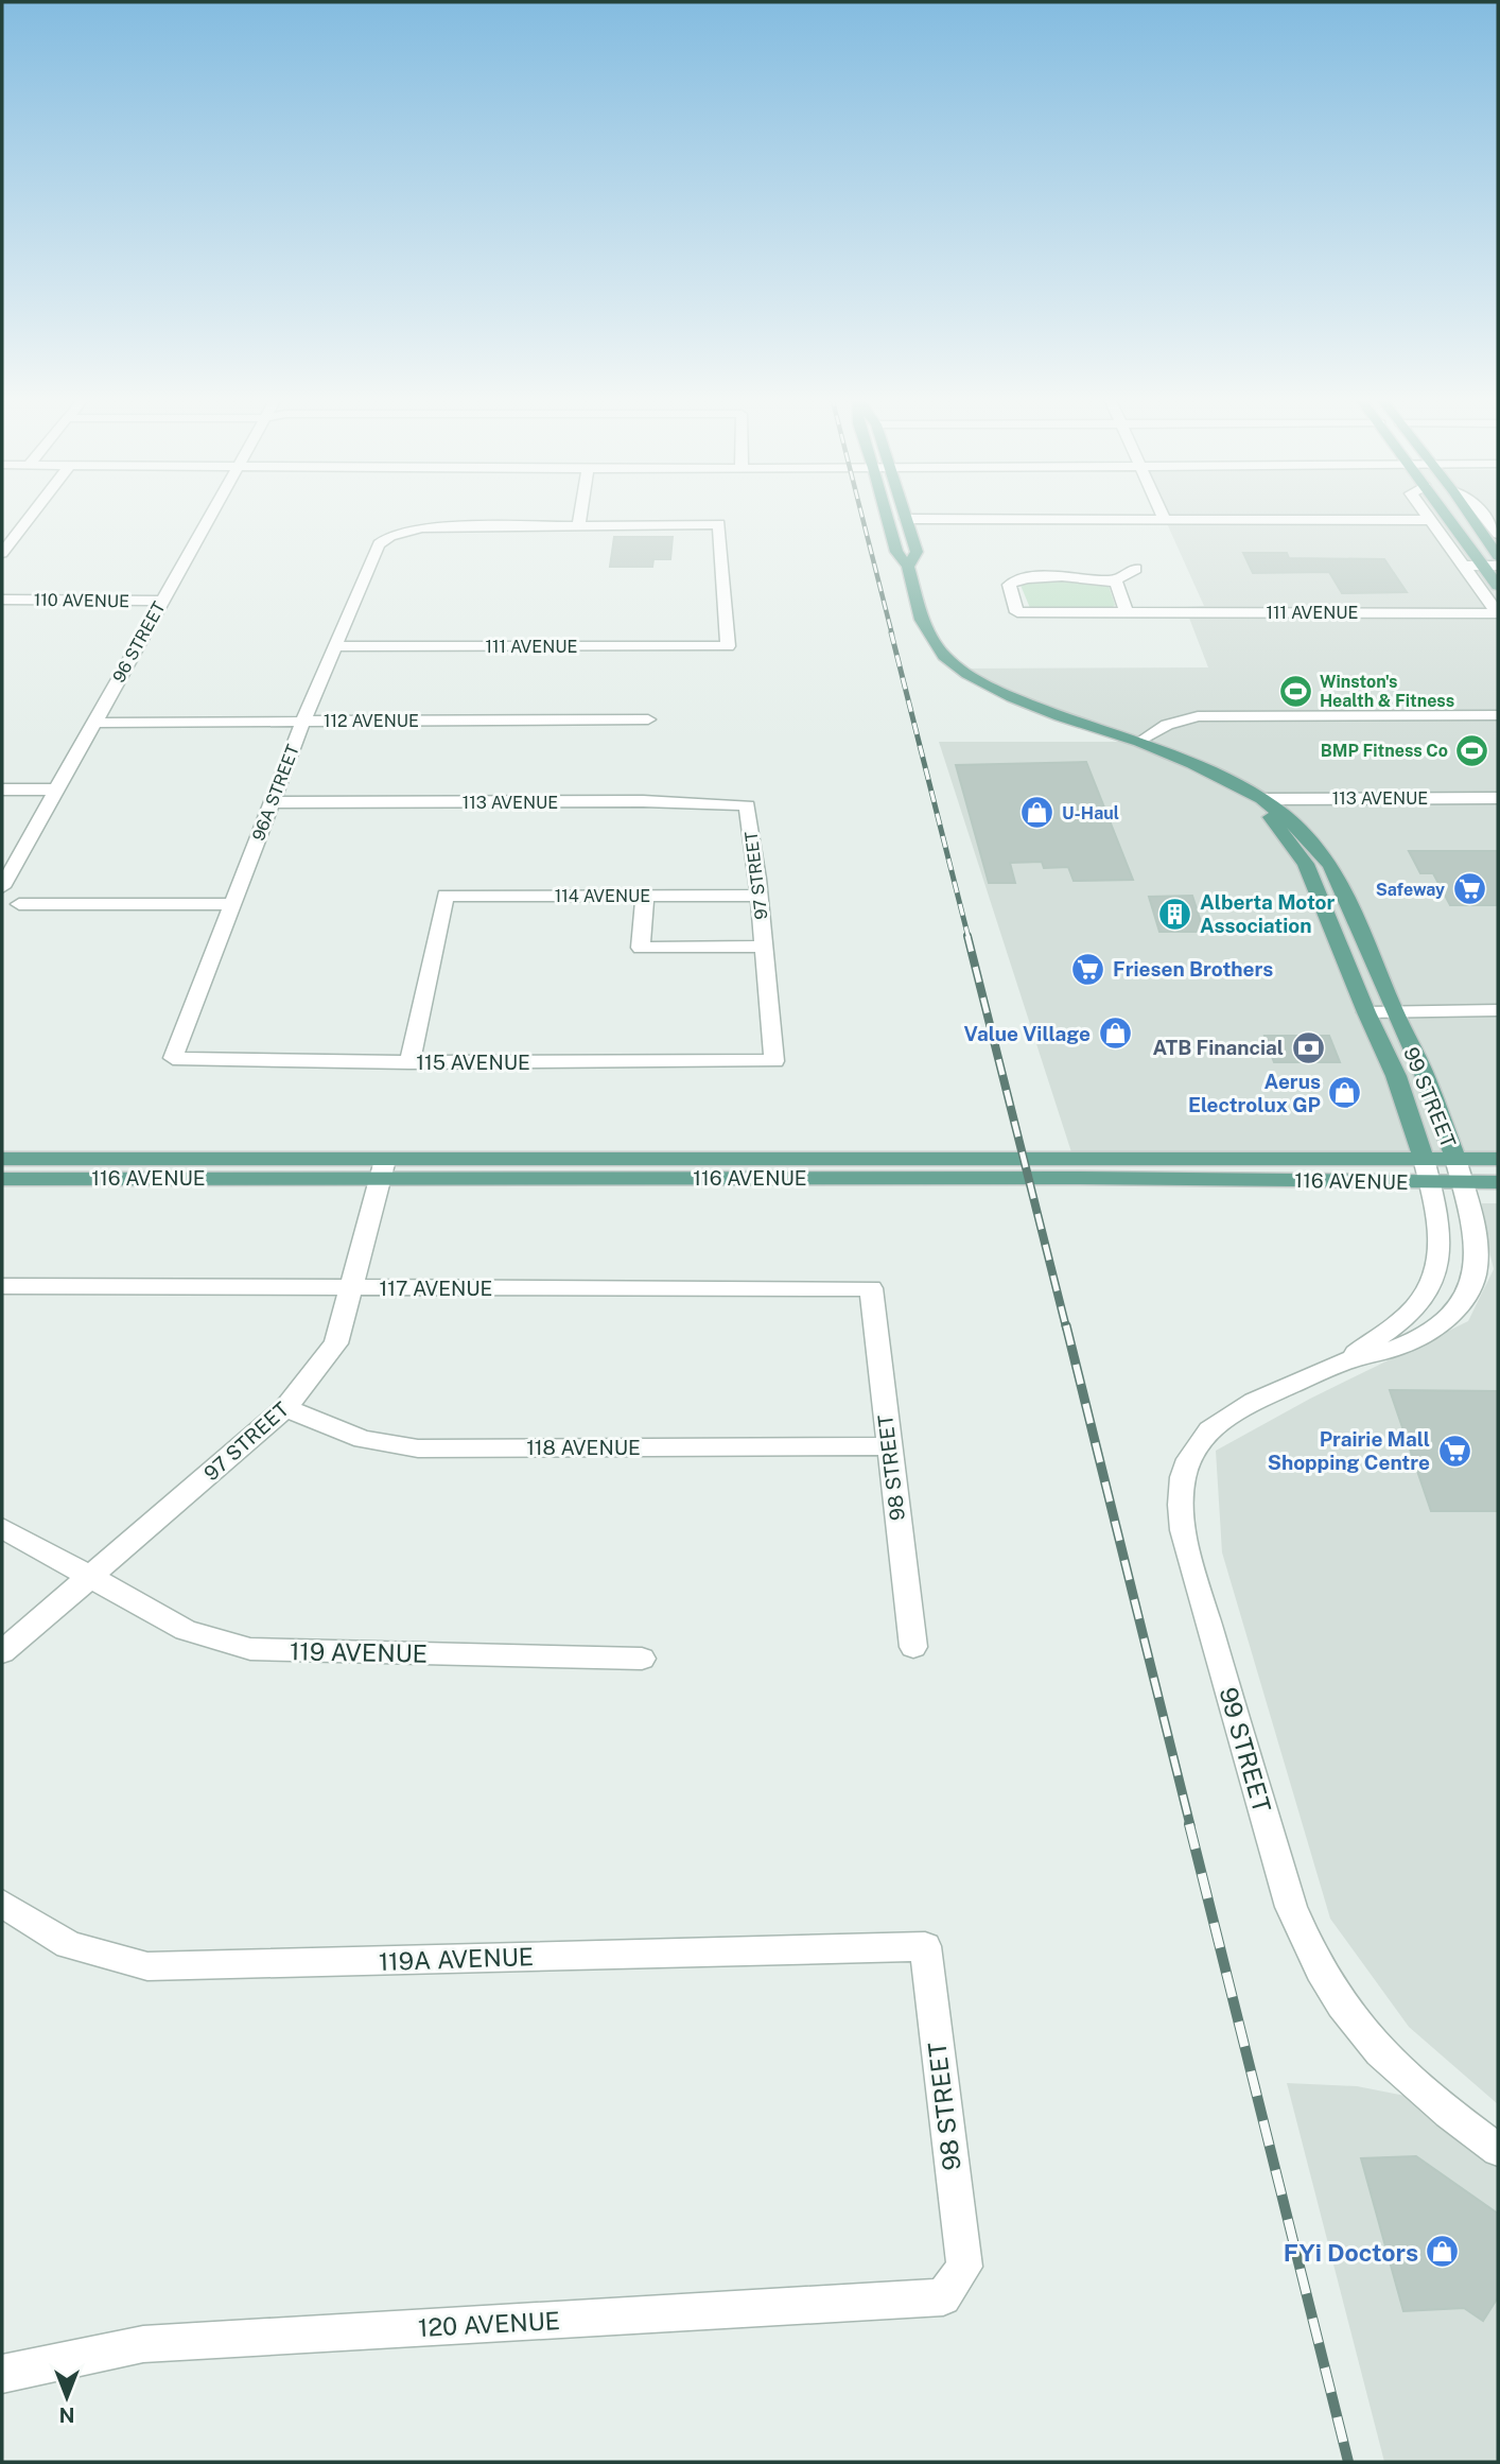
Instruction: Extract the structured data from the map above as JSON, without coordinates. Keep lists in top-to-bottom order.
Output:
{
  "streets": {
    "main road": ["99 STREET", "116 AVENUE"],
    "street": [
      "110 AVENUE",
      "111 AVENUE",
      "96 STREET",
      "112 AVENUE",
      "96A STREET",
      "113 AVENUE",
      "97 STREET",
      "114 AVENUE",
      "115 AVENUE",
      "117 AVENUE",
      "118 AVENUE",
      "98 STREET",
      "119 AVENUE",
      "119A AVENUE",
      "120 AVENUE"
    ]
  },
  "crossings": [
    ["110 AVENUE", "96 STREET"],
    ["111 AVENUE", "96A STREET"],
    ["96 STREET", "112 AVENUE"],
    ["112 AVENUE", "96A STREET"],
    ["96A STREET", "113 AVENUE"],
    ["96A STREET", "115 AVENUE"],
    ["113 AVENUE", "97 STREET"],
    ["113 AVENUE", "99 STREET"],
    ["97 STREET", "114 AVENUE"],
    ["97 STREET", "115 AVENUE"],
    ["97 STREET", "116 AVENUE"],
    ["97 STREET", "117 AVENUE"],
    ["97 STREET", "118 AVENUE"],
    ["97 STREET", "119 AVENUE"],
    ["114 AVENUE", "115 AVENUE"],
    ["99 STREET", "116 AVENUE"],
    ["117 AVENUE", "98 STREET"],
    ["118 AVENUE", "98 STREET"],
    ["98 STREET", "119A AVENUE"],
    ["98 STREET", "120 AVENUE"]
  ],
  "places": {
    "sports": ["Winston's Health & Fitness", "BMP Fitness Co"],
    "shop": [
      "U-Haul",
      "Value Village",
      "Aerus Electrolux GP",
      "FYi Doctors"
    ],
    "supermarket": ["Safeway", "Friesen Brothers", "Prairie Mall Shopping Centre"],
    "building": ["Alberta Motor Association"],
    "bank": ["ATB Financial"]
  },
  "north": "bottom"
}
